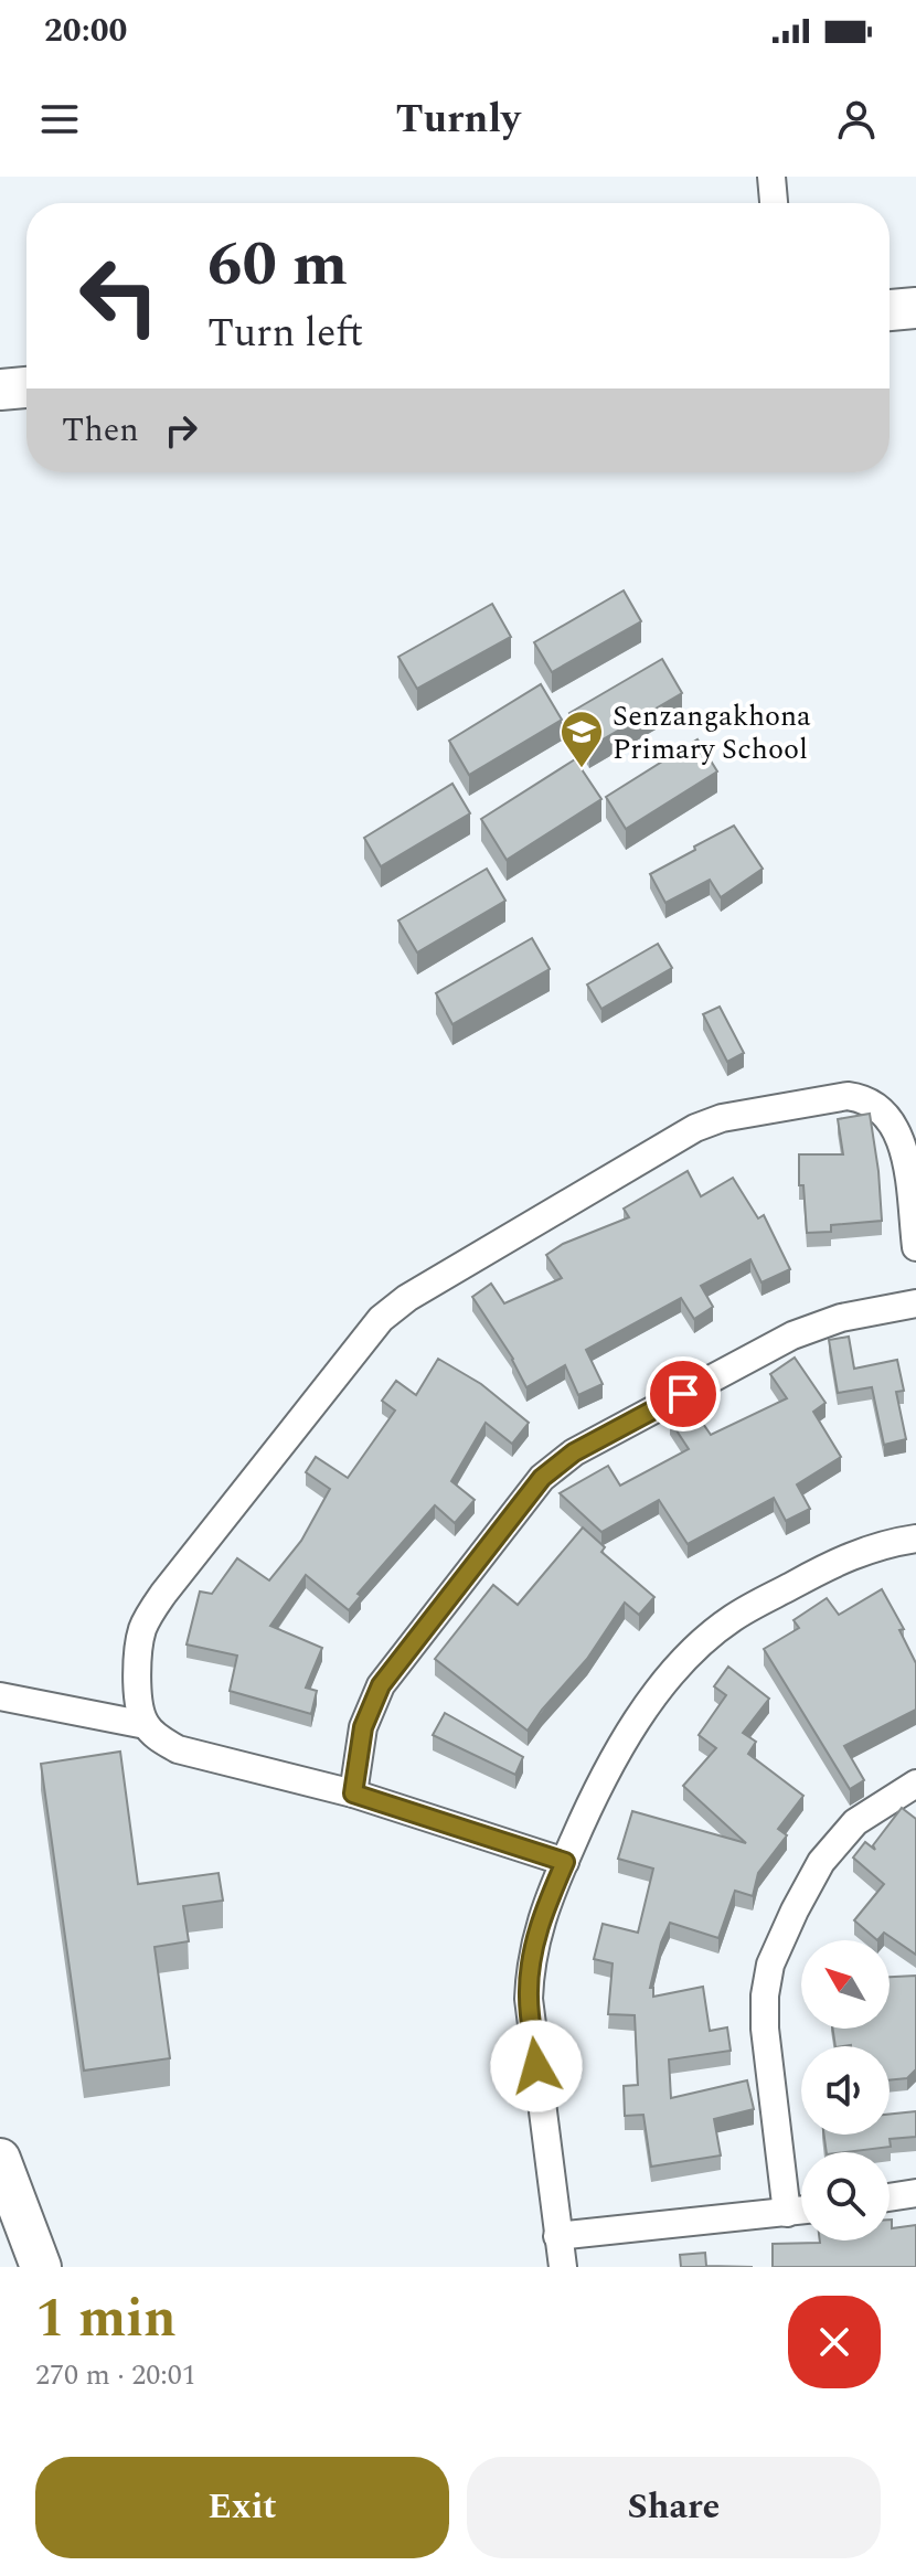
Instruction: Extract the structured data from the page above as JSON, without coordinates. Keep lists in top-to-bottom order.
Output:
{
  "places": {
    "school or university": ["Senzangakhona Primary School"]
  },
  "north": "top left",
  "page": {
    "status": "20:00",
    "header": "Turnly",
    "turn": ["60 m", "Turn left"],
    "then": "Then",
    "heading": ["1 min", "270 m · 20:01"],
    "buttons": ["Exit", "Share"]
  }
}
